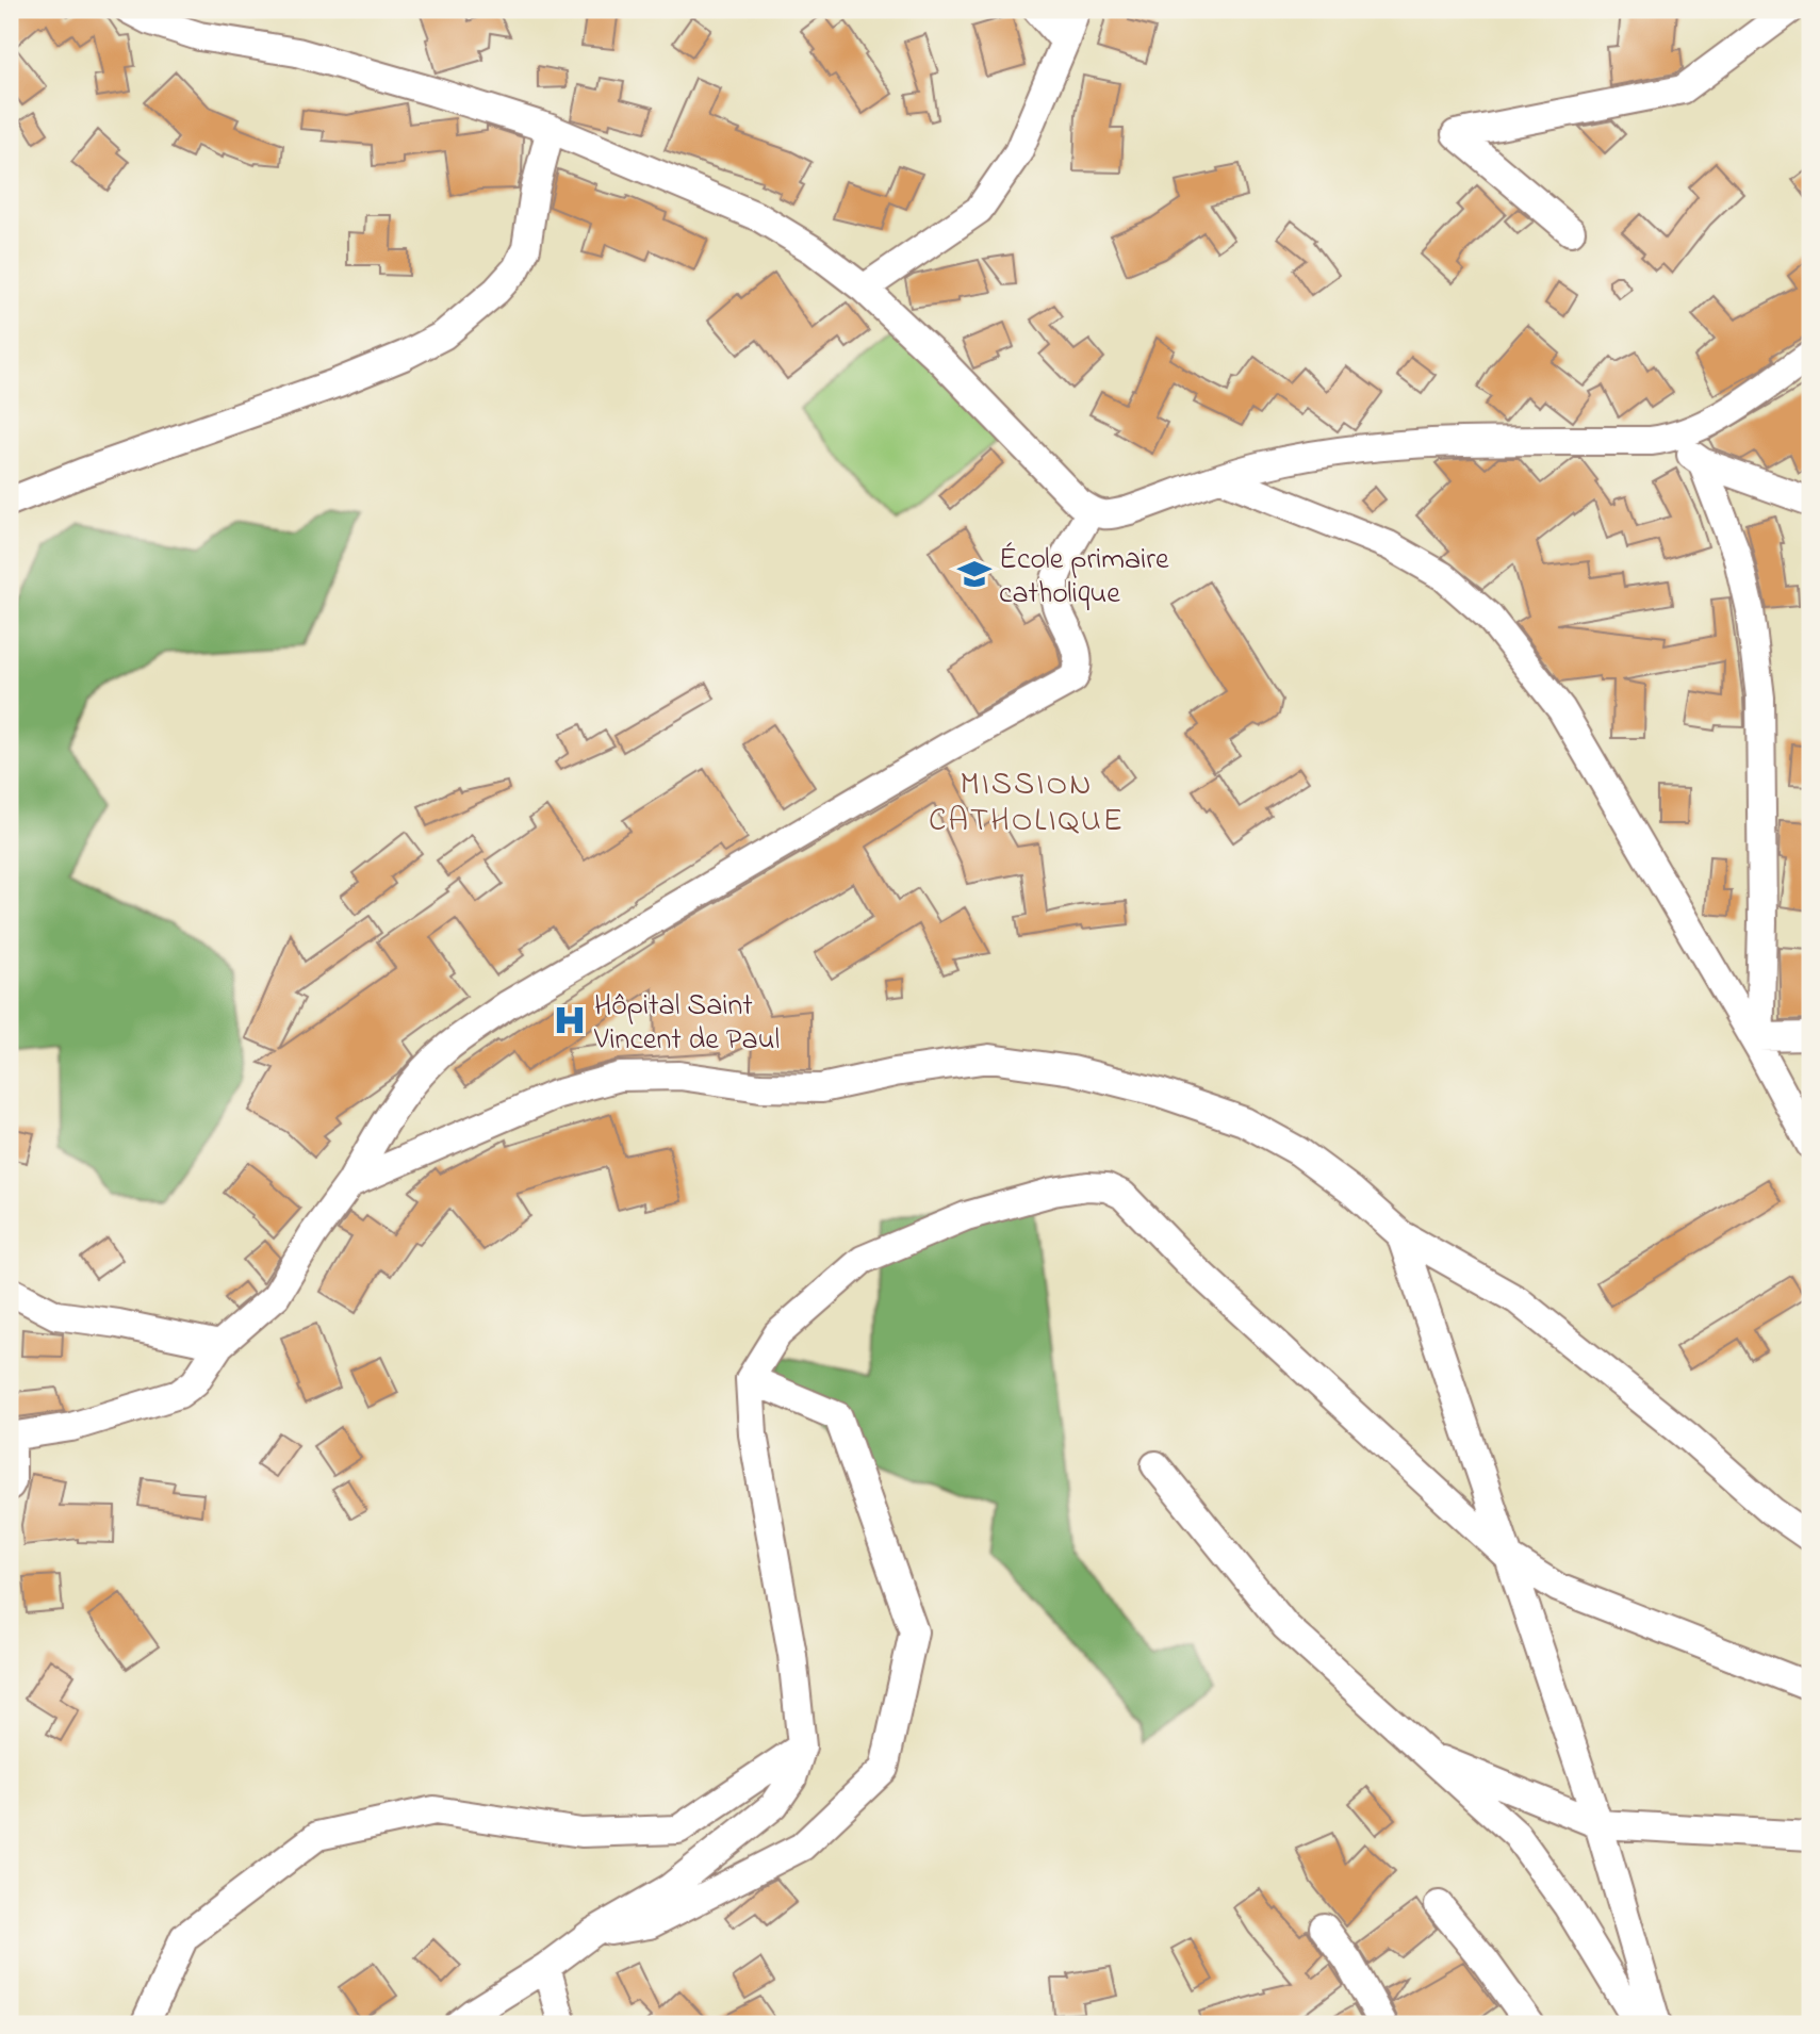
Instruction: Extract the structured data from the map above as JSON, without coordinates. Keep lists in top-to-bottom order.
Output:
{
  "districts": ["MISSION CATHOLIQUE"],
  "places": {
    "school or university": ["École primaire catholique"],
    "hospital": ["Hôpital Saint Vincent de Paul"]
  }
}
